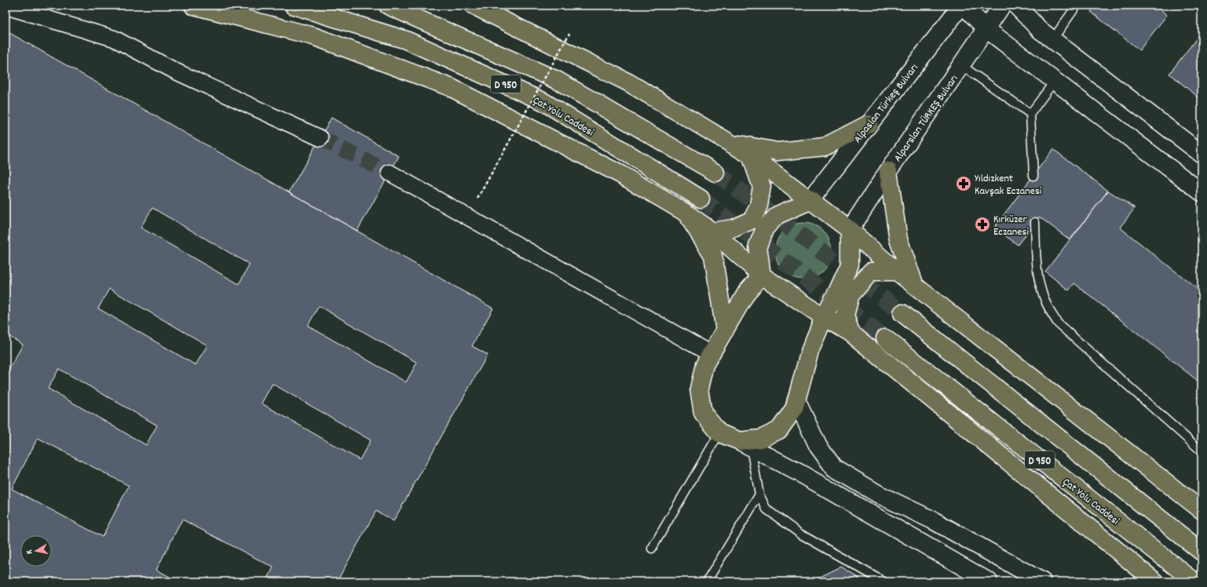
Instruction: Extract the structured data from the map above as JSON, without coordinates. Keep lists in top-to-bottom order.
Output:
{
  "streets": {
    "highway": ["D 950", "Çat Yolu Caddesi"],
    "street": ["Alpaslan Türkeş Bulvarı", "Alparslan TÜRKEŞ Bulvarı"]
  },
  "crossings": [
    ["Alpaslan Türkeş Bulvarı", "Alparslan TÜRKEŞ Bulvarı"]
  ],
  "places": {
    "pharmacy": ["Yıldızkent Kavşak Eczanesi", "Kırküzer Eczanesi"]
  },
  "north": "left"
}
